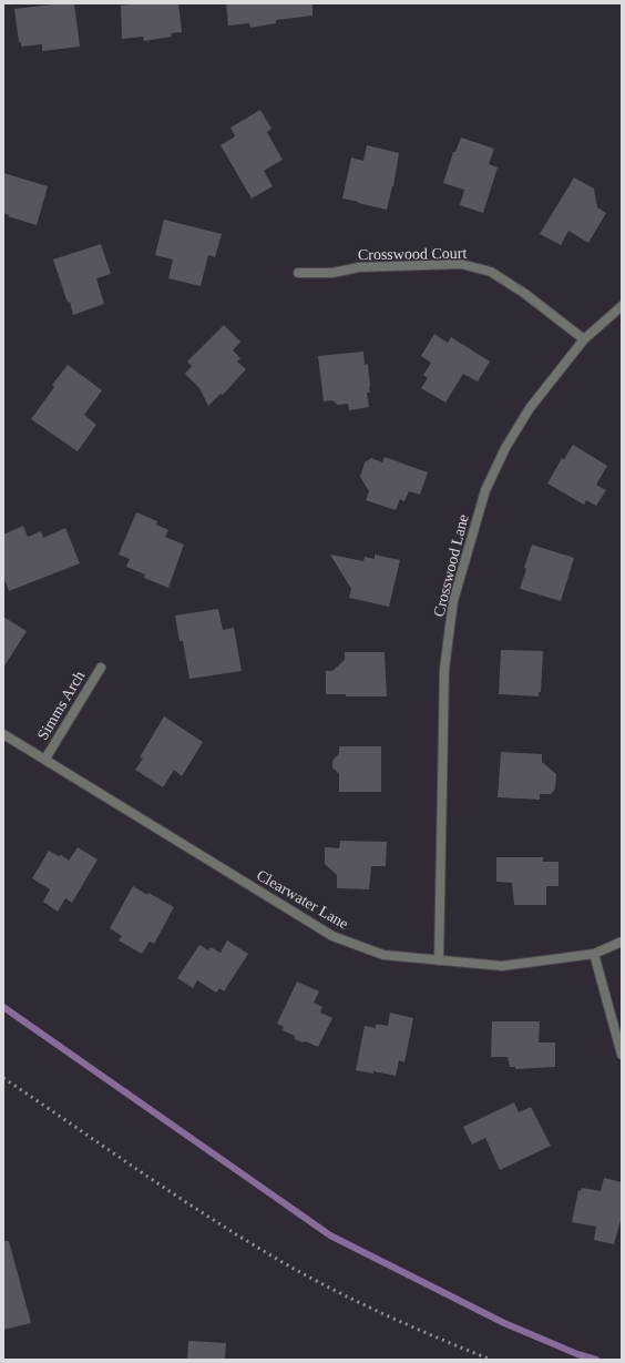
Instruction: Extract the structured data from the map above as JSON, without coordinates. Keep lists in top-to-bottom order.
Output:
{
  "streets": {
    "street": [
      "Crosswood Court",
      "Crosswood Lane",
      "Simms Arch",
      "Clearwater Lane"
    ]
  },
  "crossings": [
    ["Crosswood Court", "Crosswood Lane"],
    ["Crosswood Lane", "Clearwater Lane"],
    ["Simms Arch", "Clearwater Lane"]
  ]
}
